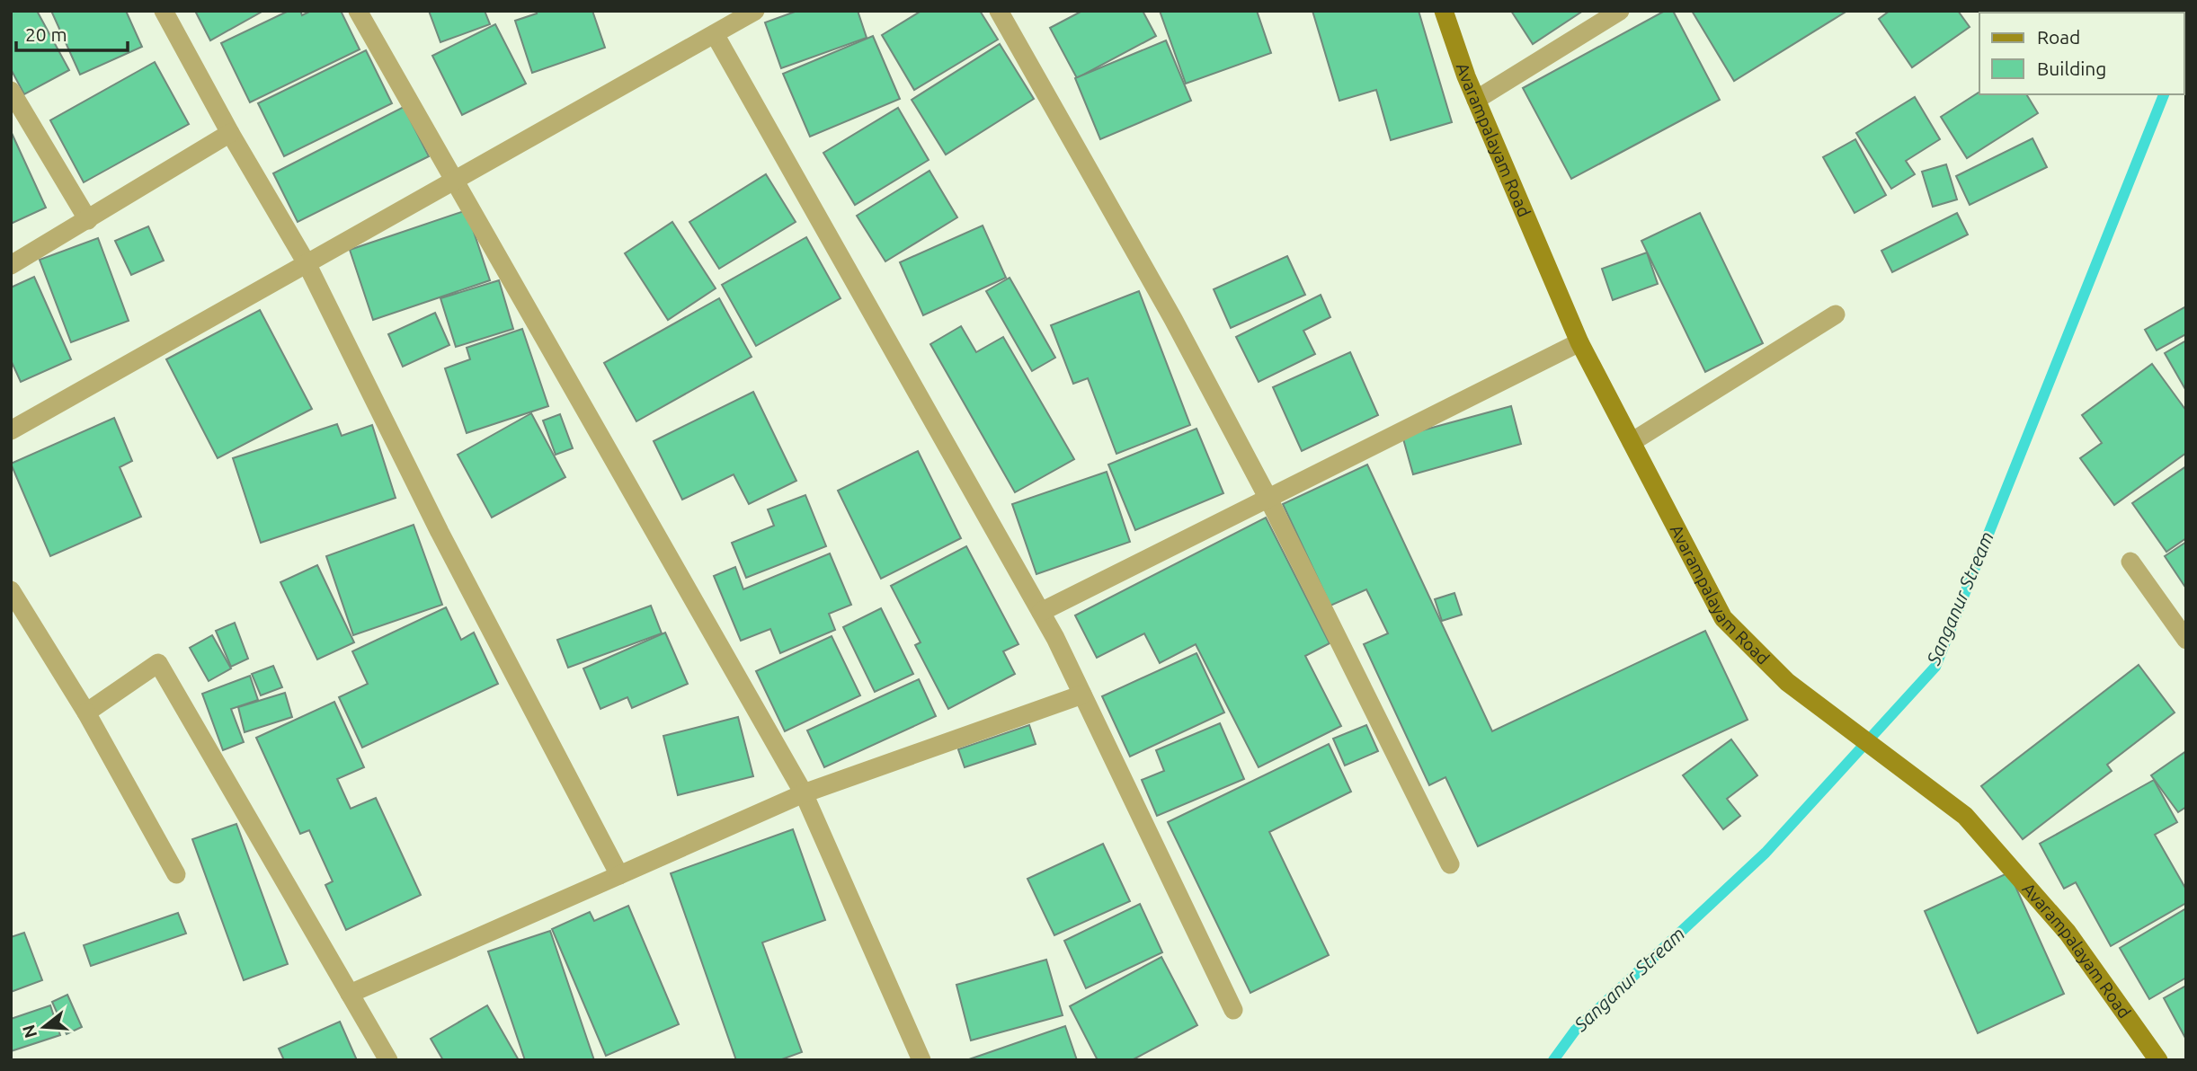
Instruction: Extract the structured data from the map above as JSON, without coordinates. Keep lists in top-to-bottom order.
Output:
{
  "streets": {
    "street": ["Avarampalayam Road"]
  },
  "water": ["Sanganur Stream"],
  "legend": ["Road", "Building"],
  "scale_bar": "20 m",
  "north": "left"
}
